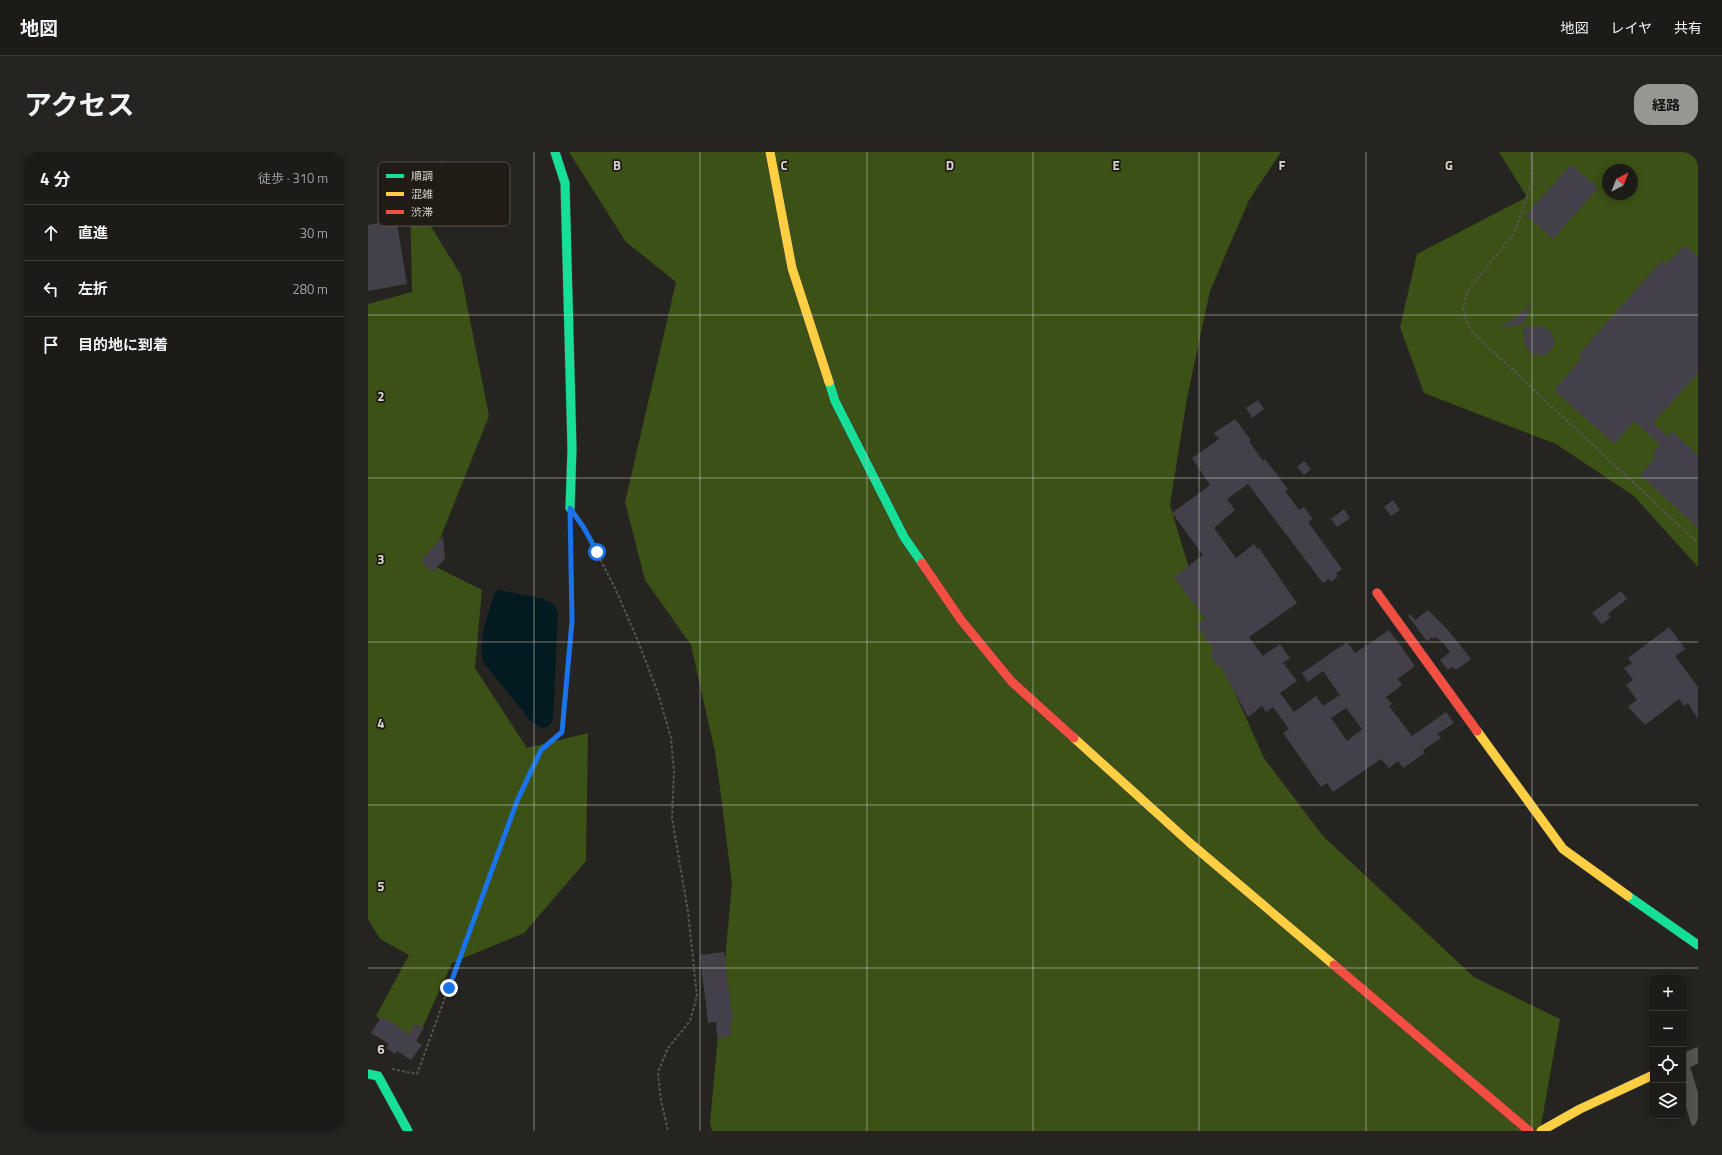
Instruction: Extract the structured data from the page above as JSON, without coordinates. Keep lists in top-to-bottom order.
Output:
{
  "legend": ["順調", "混雑", "渋滞"],
  "north": "top right",
  "page": {
    "header": "地図",
    "nav": ["地図", "レイヤ", "共有"],
    "title": "アクセス",
    "buttons": "経路",
    "heading": ["4 分", "徒歩 · 310 m"],
    "list": [
      ["直進", "30 m"],
      ["左折", "280 m"],
      "目的地に到着"
    ],
    "map_buttons": ["+", "−"]
  },
  "grid": {
    "columns": [
      "B",
      "C",
      "D",
      "E",
      "F",
      "G"
    ],
    "rows": [
      "2",
      "3",
      "4",
      "5",
      "6"
    ]
  }
}
